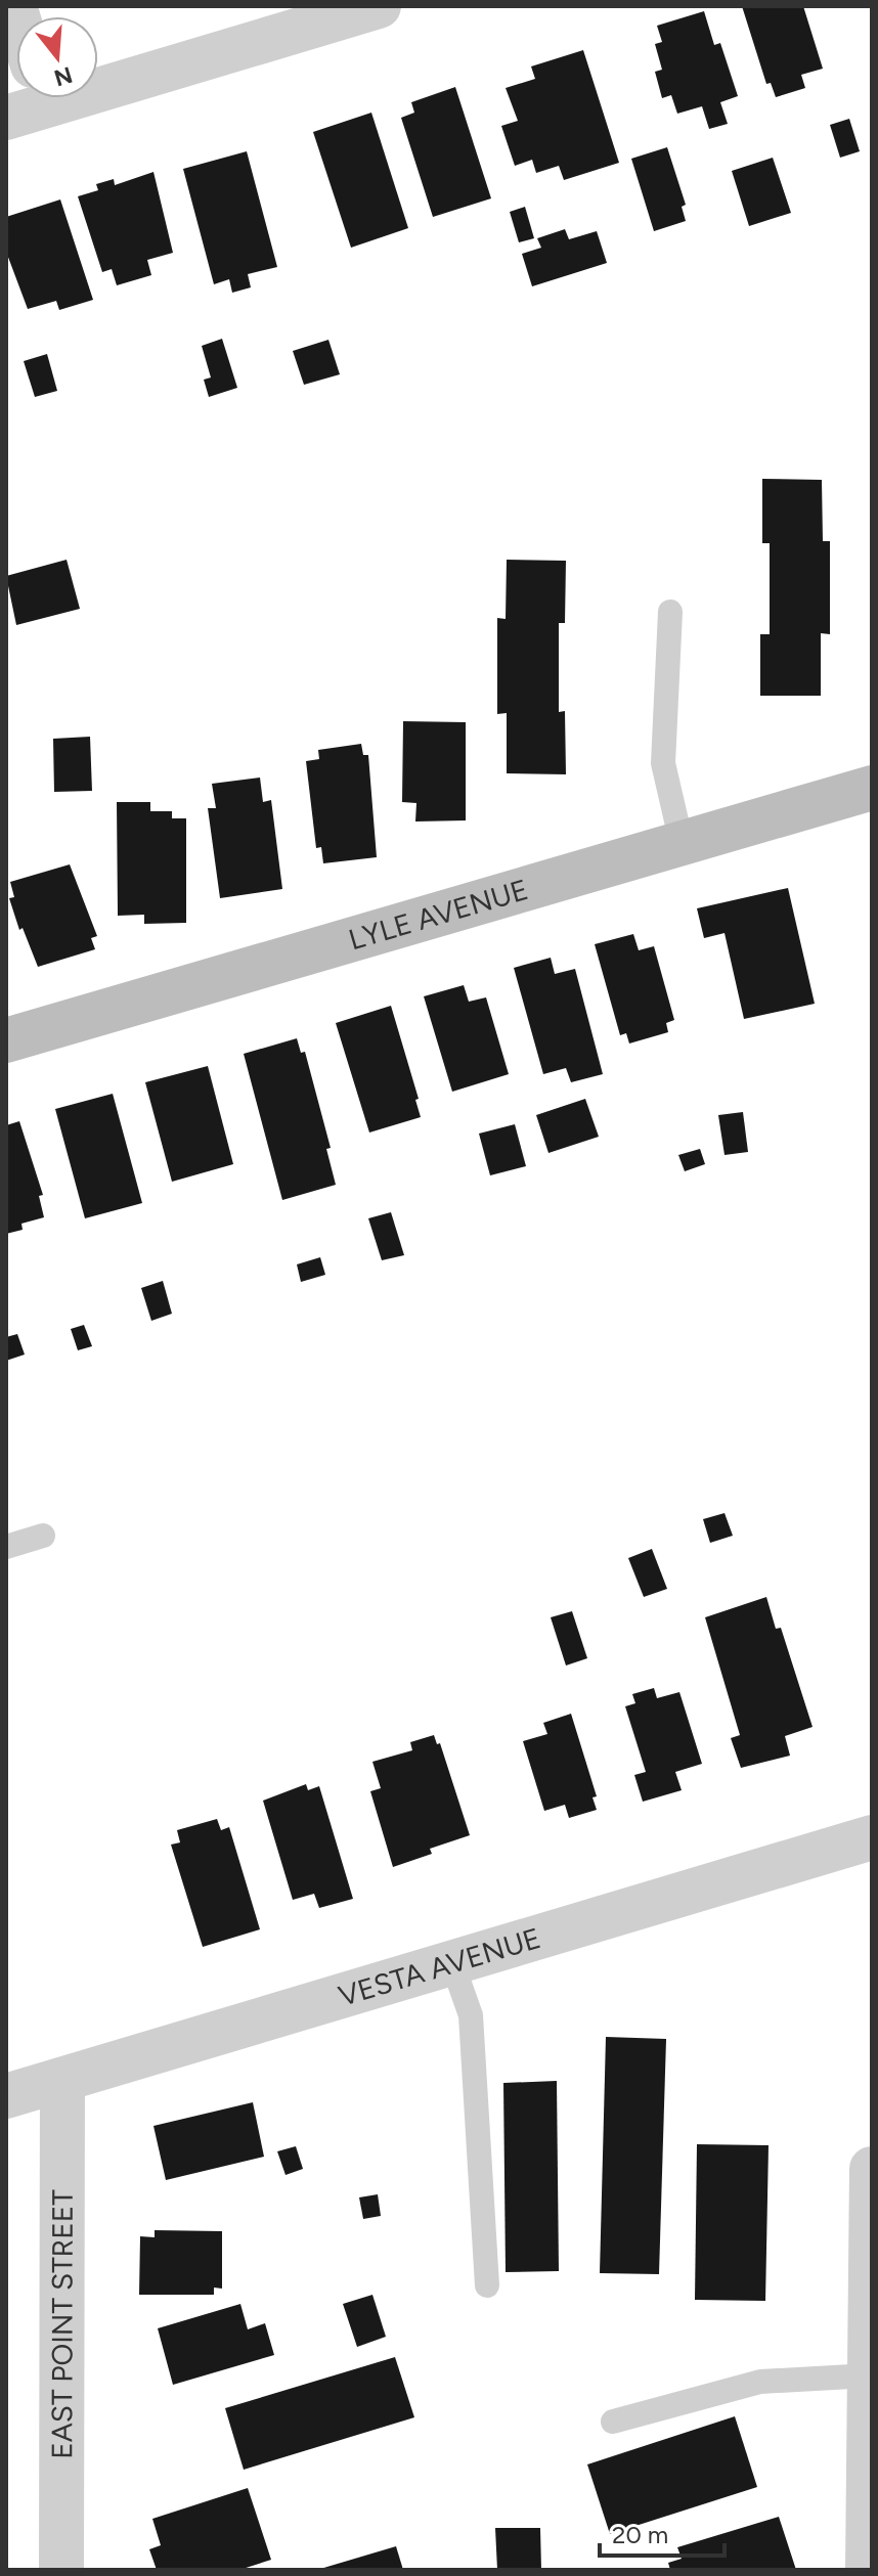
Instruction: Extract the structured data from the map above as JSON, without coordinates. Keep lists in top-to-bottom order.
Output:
{
  "streets": {
    "street": ["LYLE AVENUE", "VESTA AVENUE", "EAST POINT STREET"]
  },
  "crossings": [
    ["VESTA AVENUE", "EAST POINT STREET"]
  ],
  "scale_bar": "20 m",
  "north": "bottom"
}
